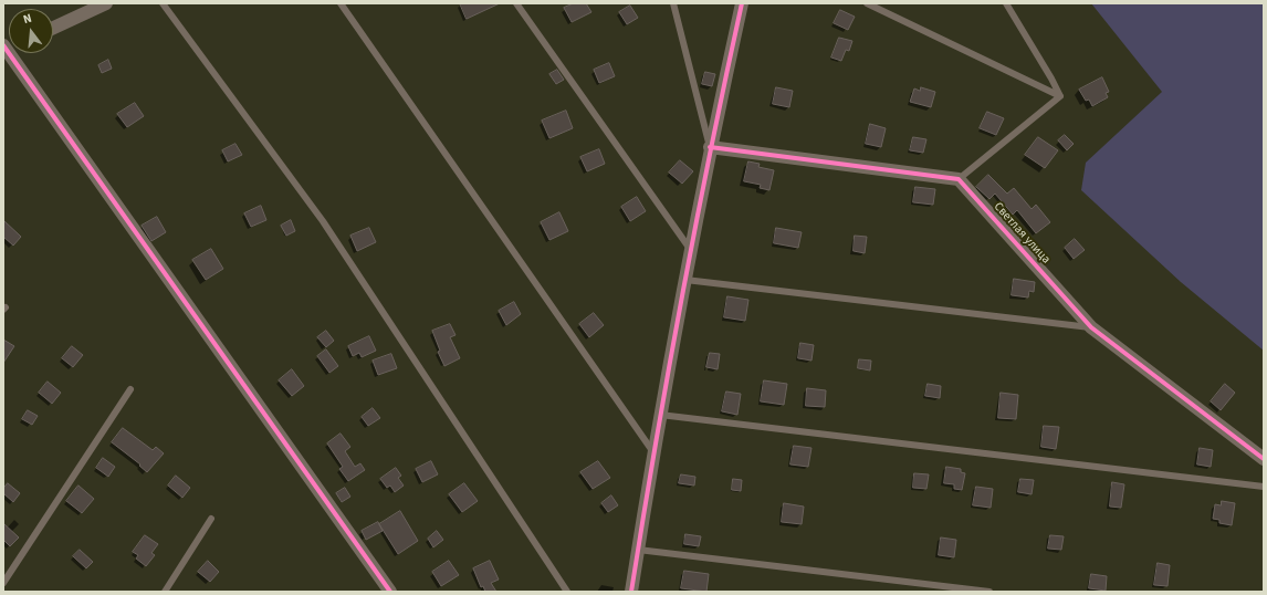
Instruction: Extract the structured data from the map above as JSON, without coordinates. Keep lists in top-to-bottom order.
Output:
{
  "streets": {
    "street": ["Светлая улица"]
  },
  "north": "top"
}
